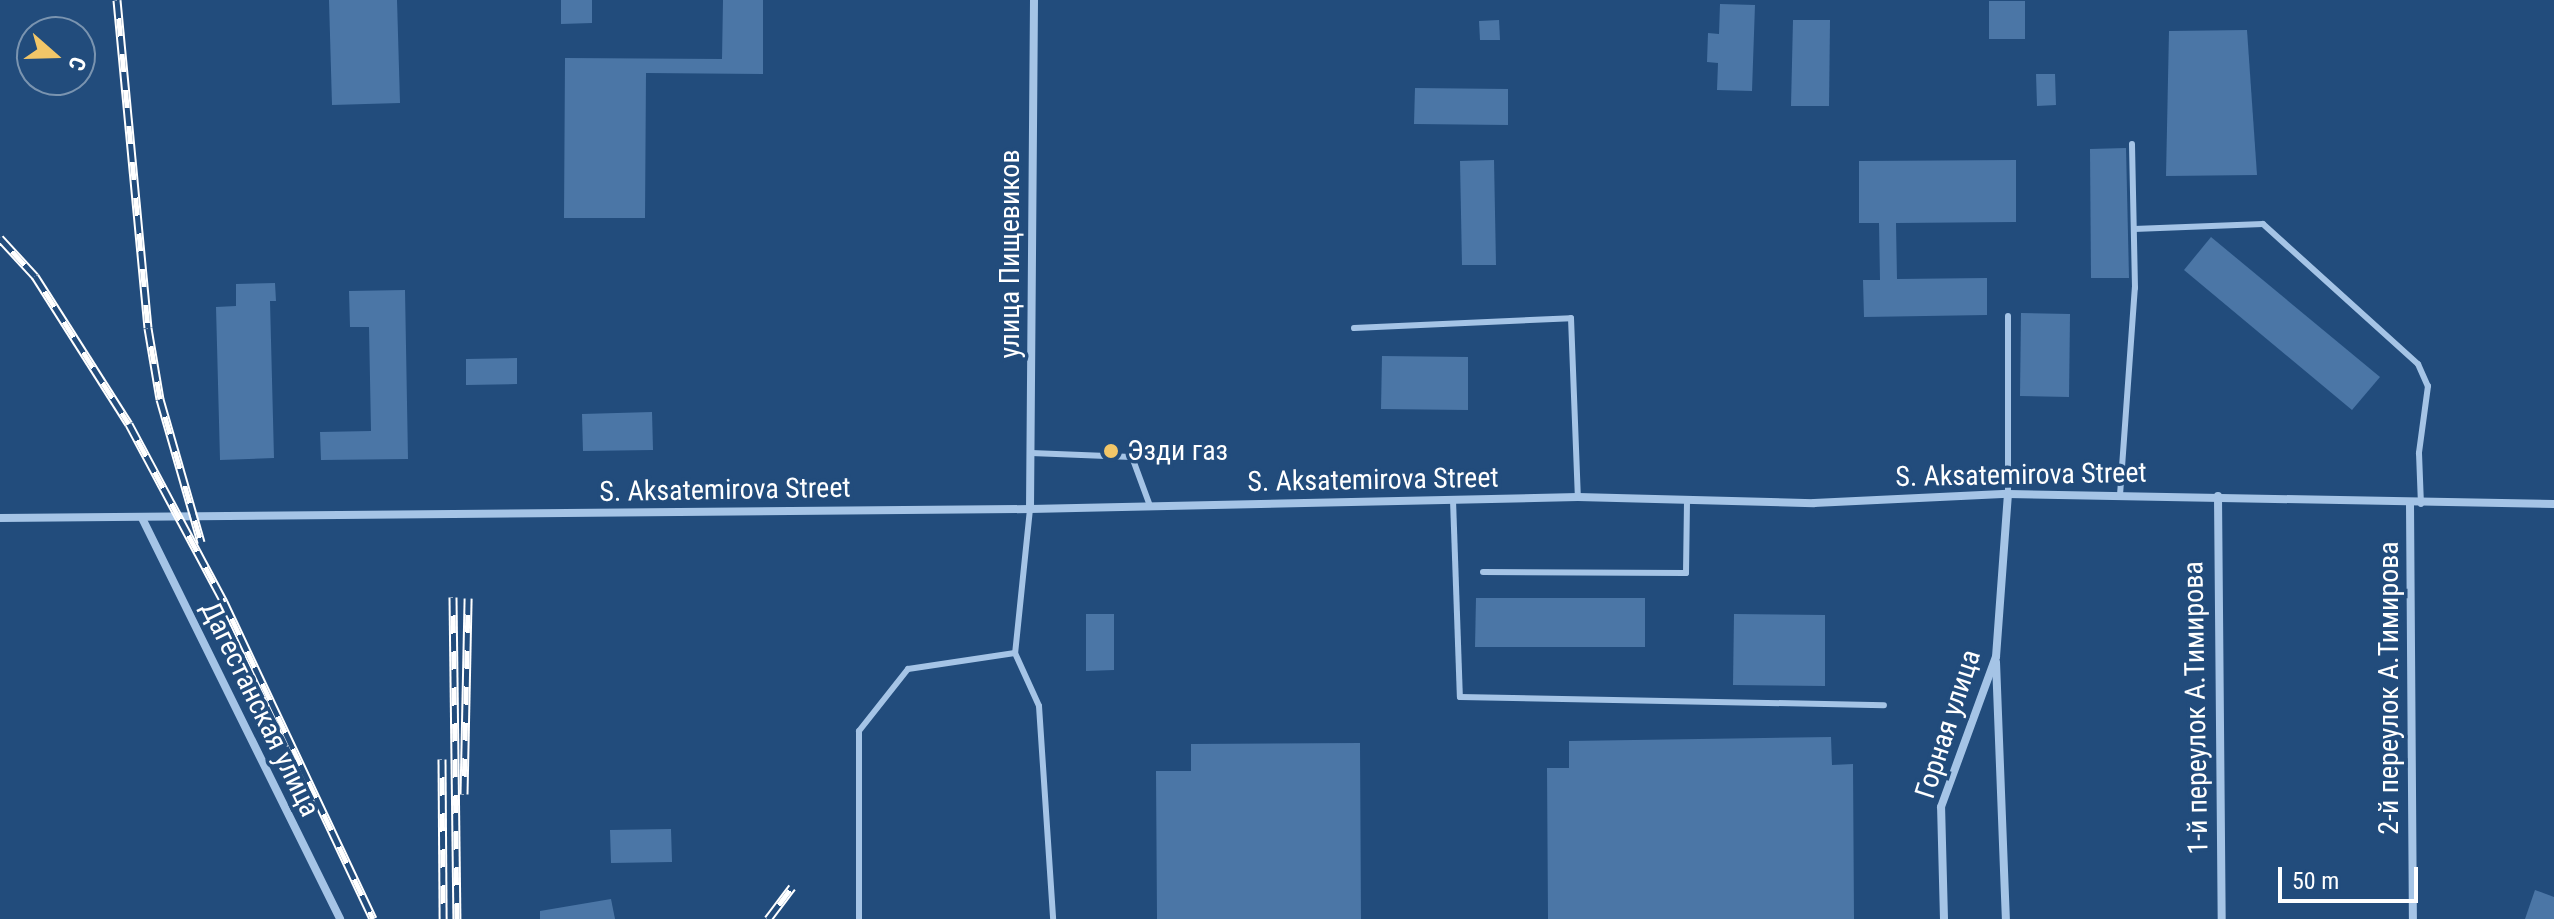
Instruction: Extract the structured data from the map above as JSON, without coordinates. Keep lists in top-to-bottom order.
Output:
{
  "streets": {
    "street": [
      "улица Пищевиков",
      "S. Aksatemirova Street",
      "2-й переулок А.Тимирова",
      "1-й переулок А.Тимирова",
      "Дагестанская улица",
      "Горная улица"
    ]
  },
  "crossings": [
    ["улица Пищевиков", "S. Aksatemirova Street"],
    ["S. Aksatemirova Street", "2-й переулок А.Тимирова"],
    ["S. Aksatemirova Street", "1-й переулок А.Тимирова"],
    ["S. Aksatemirova Street", "Дагестанская улица"],
    ["S. Aksatemirova Street", "Горная улица"]
  ],
  "places": ["Эзди газ"],
  "scale_bar": "50 m",
  "north": "right"
}
